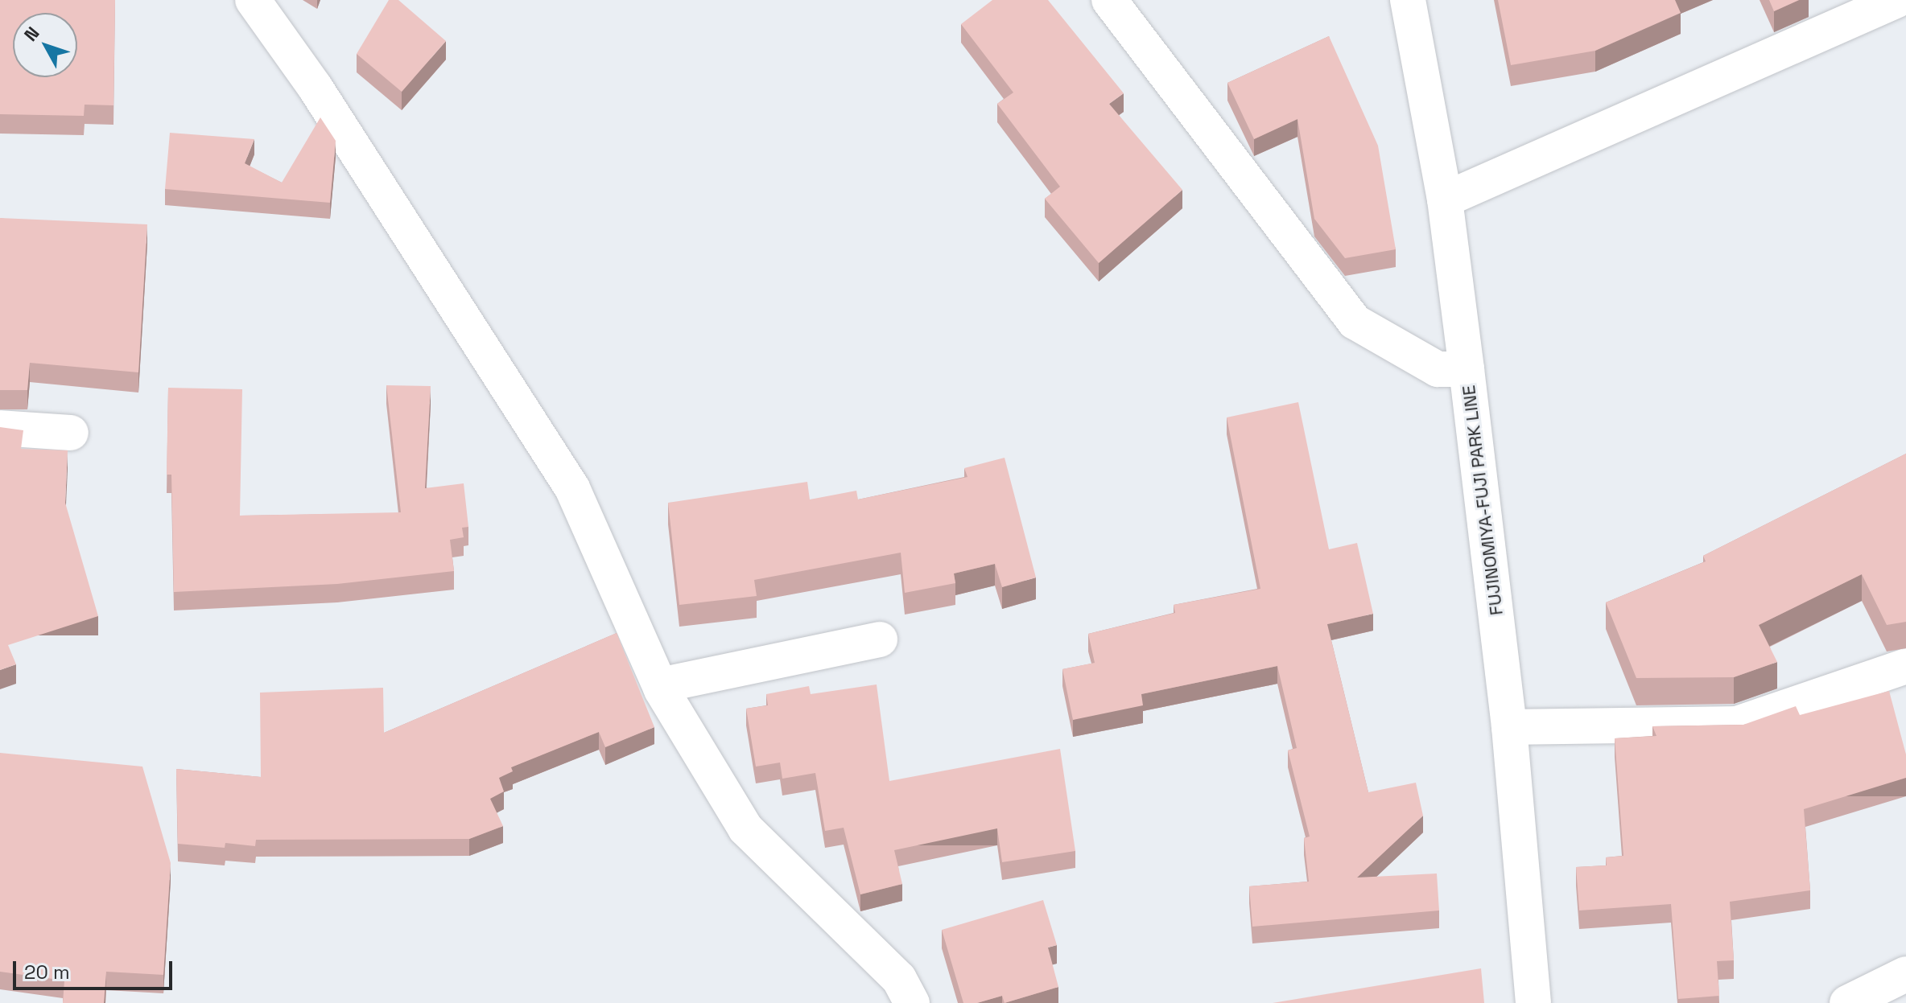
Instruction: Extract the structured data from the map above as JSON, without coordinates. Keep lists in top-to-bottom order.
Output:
{
  "streets": {
    "street": ["FUJINOMIYA-FUJI PARK LINE"]
  },
  "scale_bar": "20 m",
  "north": "top left"
}
